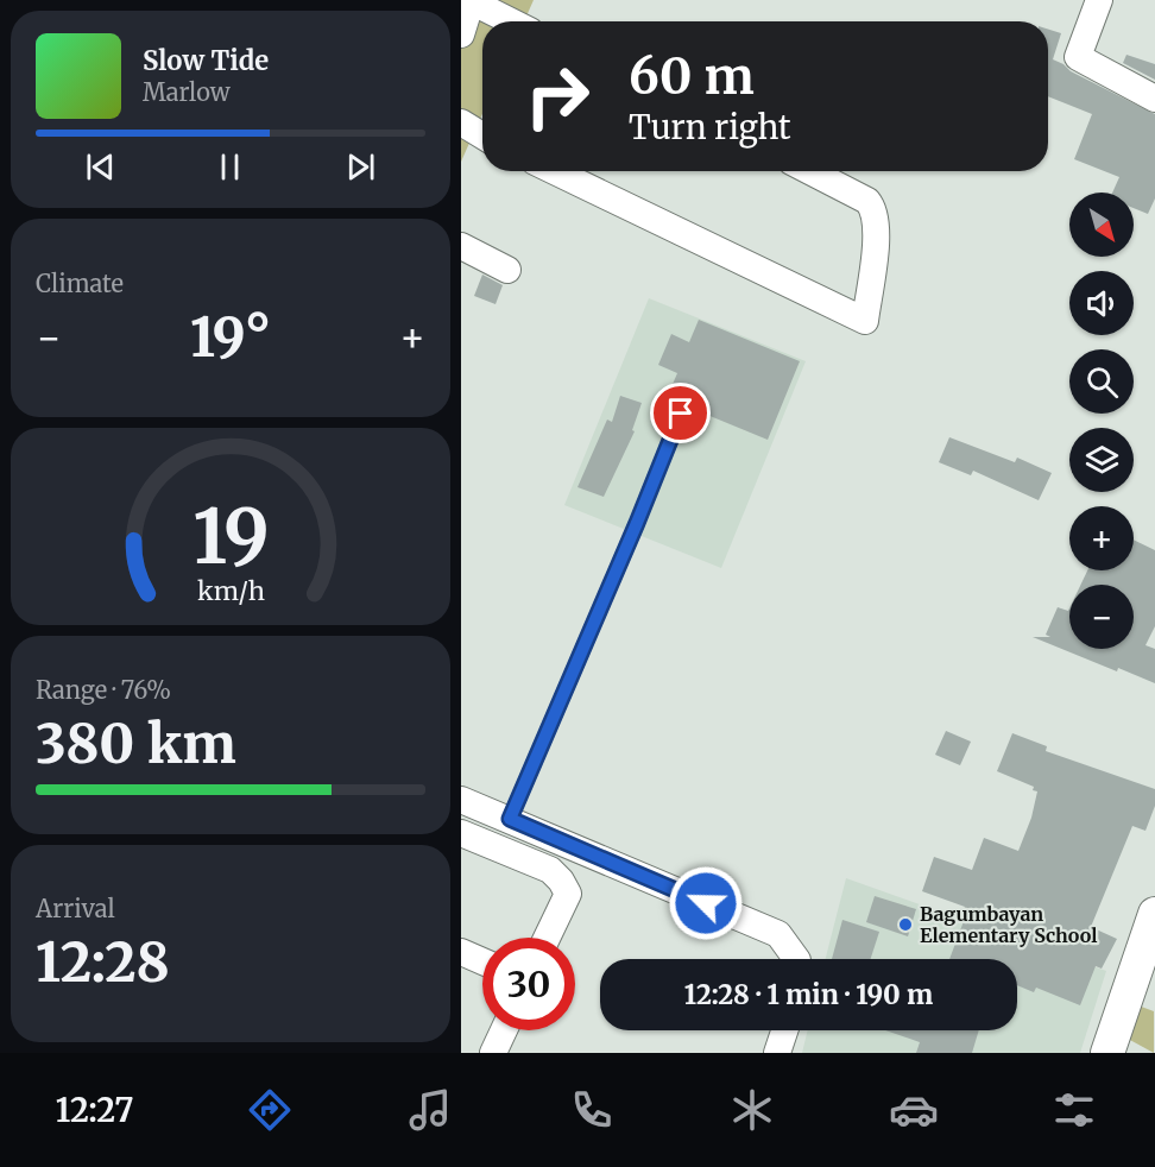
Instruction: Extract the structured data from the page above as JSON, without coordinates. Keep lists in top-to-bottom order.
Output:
{
  "places": ["Bagumbayan Elementary School"],
  "north": "bottom right",
  "page": {
    "turn": ["60 m", "Turn right"],
    "song": ["Slow Tide", "Marlow"],
    "map_buttons": ["+", "−"],
    "tile": [
      "Climate",
      ["Range · 76%", "380 km"],
      ["Arrival", "12:28"]
    ],
    "heat": ["−", "19°", "+"],
    "limit": "30",
    "trip": "12:28 · 1 min · 190 m",
    "tabs": "12:27",
    "gauge": ["19", "km/h"]
  }
}
